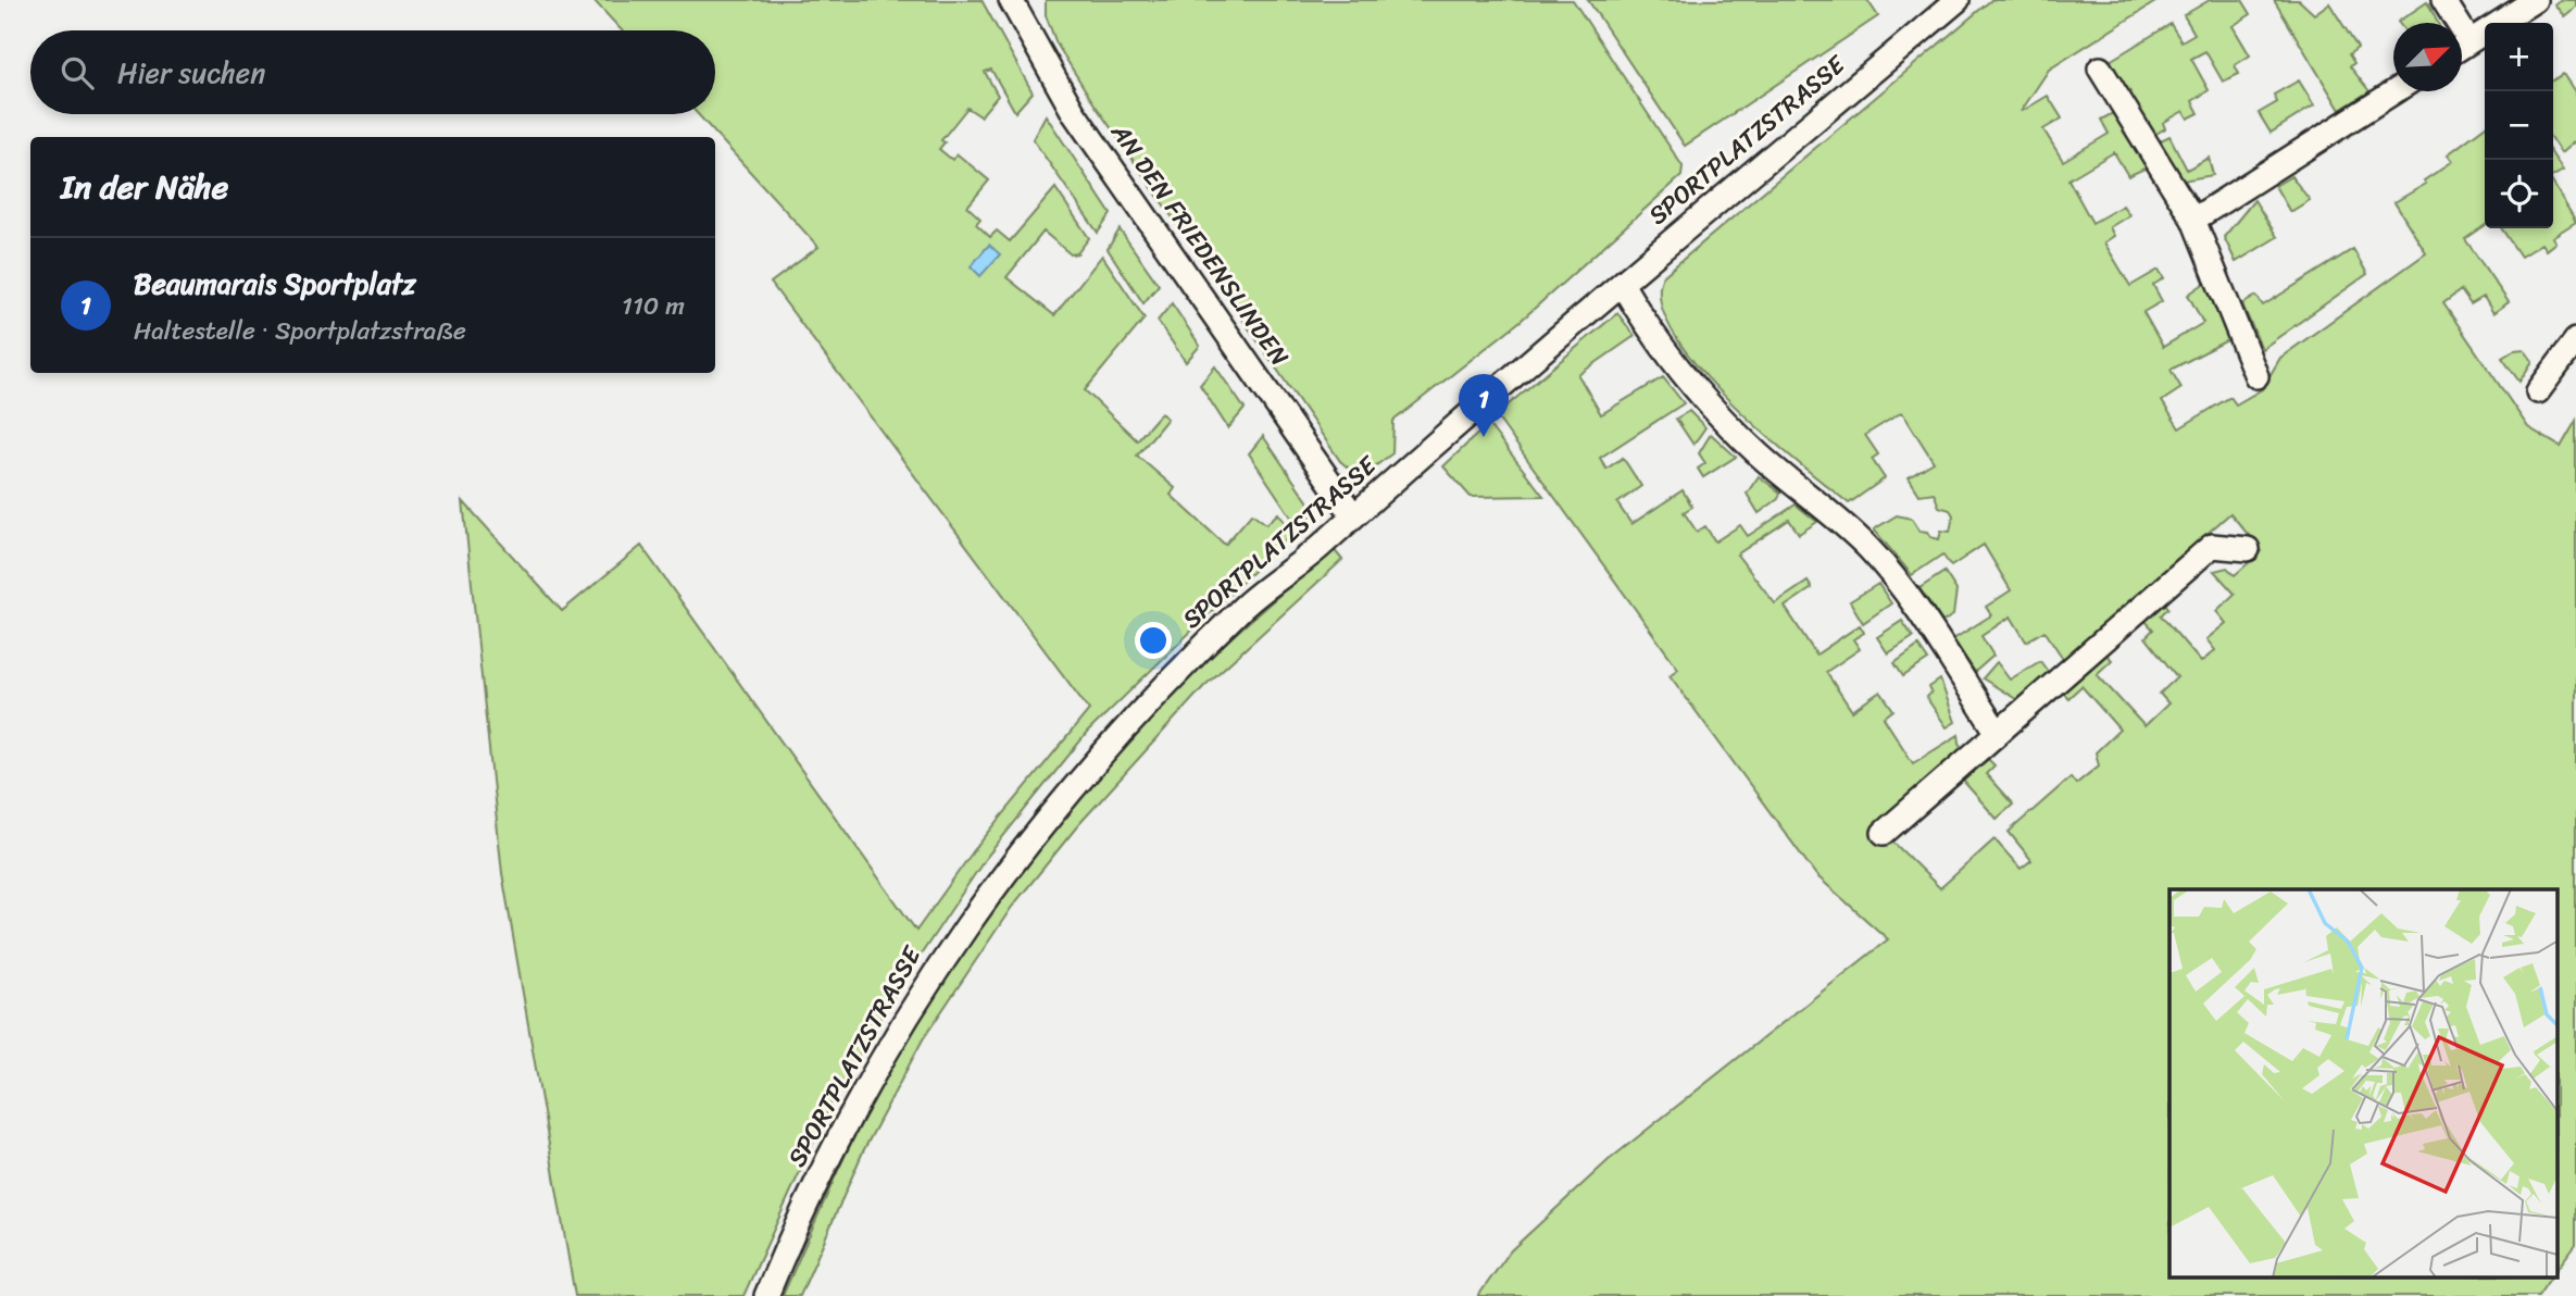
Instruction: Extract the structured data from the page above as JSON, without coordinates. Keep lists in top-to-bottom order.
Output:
{
  "streets": {
    "street": ["SPORTPLATZSTRASSE", "AN DEN FRIEDENSLINDEN"]
  },
  "crossings": [
    ["SPORTPLATZSTRASSE", "AN DEN FRIEDENSLINDEN"]
  ],
  "north": "top right",
  "page": {
    "map_buttons": ["+", "−"],
    "search": "Hier suchen",
    "heading": "In der Nähe",
    "list": [
      {
        "mark": "1",
        "name": "Beaumarais Sportplatz",
        "note": "Haltestelle · Sportplatzstraße",
        "value": "110 m"
      }
    ],
    "pins": "1"
  }
}
